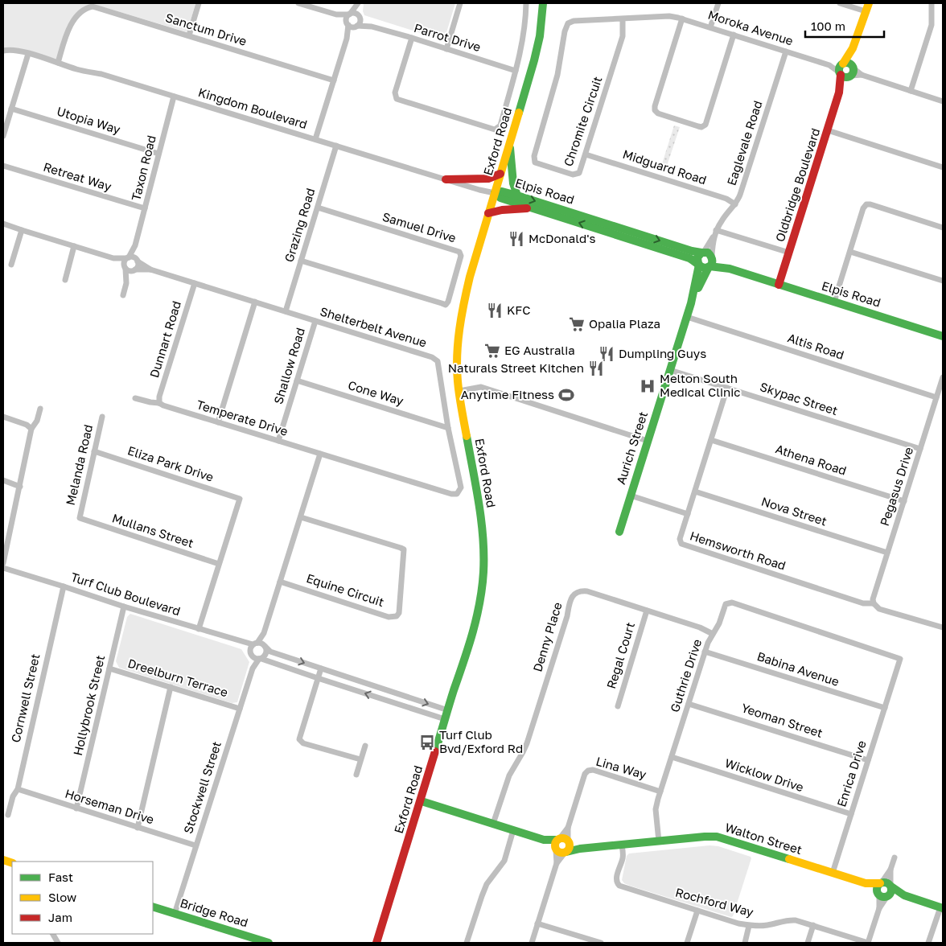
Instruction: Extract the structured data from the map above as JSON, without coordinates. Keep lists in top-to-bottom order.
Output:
{
  "streets": {
    "street": [
      "Moroka Avenue",
      "Sanctum Drive",
      "Parrot Drive",
      "Kingdom Boulevard",
      "Utopia Way",
      "Chromite Circuit",
      "Exford Road",
      "Eaglevale Road",
      "Midguard Road",
      "Taxon Road",
      "Retreat Way",
      "Oldbridge Boulevard",
      "Elpis Road",
      "Grazing Road",
      "Samuel Drive",
      "Shelterbelt Avenue",
      "Dunnart Road",
      "Altis Road",
      "Shallow Road",
      "Cone Way",
      "Skypac Street",
      "Temperate Drive",
      "Aurich Street",
      "Athena Road",
      "Eliza Park Drive",
      "Melanda Road",
      "Pegasus Drive",
      "Nova Street",
      "Mullans Street",
      "Hemsworth Road",
      "Equine Circuit",
      "Turf Club Boulevard",
      "Denny Place",
      "Regal Court",
      "Babina Avenue",
      "Guthrie Drive",
      "Dreelburn Terrace",
      "Cornwell Street",
      "Hollybrook Street",
      "Yeoman Street",
      "Lina Way",
      "Enrica Drive",
      "Wicklow Drive",
      "Stockwell Street",
      "Horseman Drive",
      "Walton Street",
      "Rochford Way",
      "Bridge Road"
    ]
  },
  "crossings": [
    ["Moroka Avenue", "Chromite Circuit"],
    ["Moroka Avenue", "Eaglevale Road"],
    ["Moroka Avenue", "Oldbridge Boulevard"],
    ["Sanctum Drive", "Kingdom Boulevard"],
    ["Kingdom Boulevard", "Exford Road"],
    ["Kingdom Boulevard", "Taxon Road"],
    ["Kingdom Boulevard", "Elpis Road"],
    ["Kingdom Boulevard", "Grazing Road"],
    ["Utopia Way", "Taxon Road"],
    ["Chromite Circuit", "Midguard Road"],
    ["Exford Road", "Elpis Road"],
    ["Eaglevale Road", "Midguard Road"],
    ["Eaglevale Road", "Elpis Road"],
    ["Eaglevale Road", "Aurich Street"],
    ["Taxon Road", "Retreat Way"],
    ["Oldbridge Boulevard", "Elpis Road"],
    ["Elpis Road", "Aurich Street"],
    ["Grazing Road", "Samuel Drive"],
    ["Grazing Road", "Shelterbelt Avenue"],
    ["Shelterbelt Avenue", "Dunnart Road"],
    ["Shelterbelt Avenue", "Shallow Road"],
    ["Shelterbelt Avenue", "Cone Way"],
    ["Shelterbelt Avenue", "Temperate Drive"],
    ["Dunnart Road", "Temperate Drive"],
    ["Altis Road", "Aurich Street"],
    ["Altis Road", "Pegasus Drive"],
    ["Shallow Road", "Cone Way"],
    ["Shallow Road", "Temperate Drive"],
    ["Skypac Street", "Aurich Street"],
    ["Skypac Street", "Pegasus Drive"],
    ["Skypac Street", "Hemsworth Road"],
    ["Athena Road", "Pegasus Drive"],
    ["Athena Road", "Hemsworth Road"],
    ["Eliza Park Drive", "Melanda Road"],
    ["Eliza Park Drive", "Mullans Street"],
    ["Melanda Road", "Mullans Street"],
    ["Pegasus Drive", "Nova Street"],
    ["Pegasus Drive", "Hemsworth Road"],
    ["Nova Street", "Hemsworth Road"],
    ["Turf Club Boulevard", "Cornwell Street"],
    ["Turf Club Boulevard", "Hollybrook Street"],
    ["Turf Club Boulevard", "Stockwell Street"],
    ["Denny Place", "Regal Court"],
    ["Denny Place", "Guthrie Drive"],
    ["Babina Avenue", "Guthrie Drive"],
    ["Babina Avenue", "Enrica Drive"],
    ["Guthrie Drive", "Yeoman Street"],
    ["Guthrie Drive", "Lina Way"],
    ["Guthrie Drive", "Enrica Drive"],
    ["Guthrie Drive", "Wicklow Drive"],
    ["Guthrie Drive", "Walton Street"],
    ["Dreelburn Terrace", "Hollybrook Street"],
    ["Dreelburn Terrace", "Stockwell Street"],
    ["Cornwell Street", "Horseman Drive"],
    ["Hollybrook Street", "Horseman Drive"],
    ["Yeoman Street", "Enrica Drive"],
    ["Lina Way", "Walton Street"],
    ["Enrica Drive", "Wicklow Drive"],
    ["Enrica Drive", "Walton Street"],
    ["Stockwell Street", "Horseman Drive"],
    ["Stockwell Street", "Bridge Road"],
    ["Walton Street", "Rochford Way"]
  ],
  "places": {
    "restaurant": [
      "McDonald's",
      "KFC",
      "Dumpling Guys",
      "Naturals Street Kitchen"
    ],
    "supermarket": ["Opalia Plaza", "EG Australia"],
    "hospital": ["Melton South Medical Clinic"],
    "sports": ["Anytime Fitness"],
    "bus stop": ["Turf Club Bvd/Exford Rd"]
  },
  "legend": ["Fast", "Slow", "Jam"],
  "scale_bar": "100 m"
}
